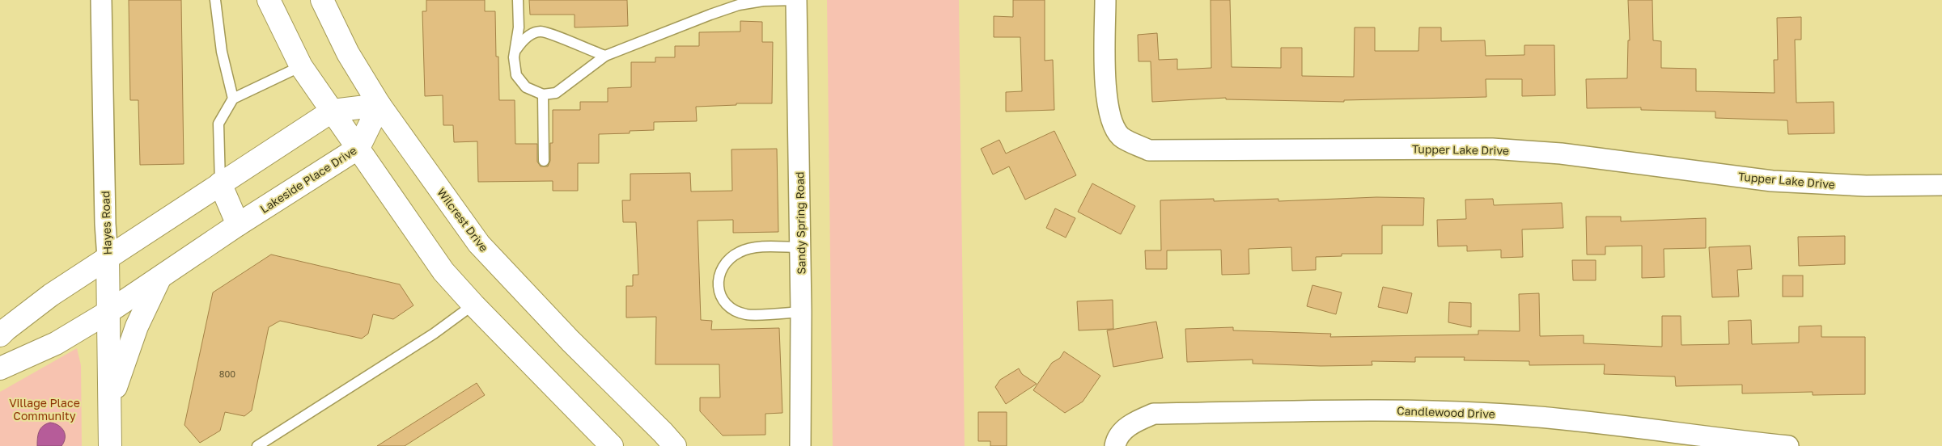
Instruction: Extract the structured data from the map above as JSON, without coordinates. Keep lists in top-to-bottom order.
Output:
{
  "streets": {
    "street": [
      "Tupper Lake Drive",
      "Lakeside Place Drive",
      "Wilcrest Drive",
      "Hayes Road",
      "Sandy Spring Road",
      "Candlewood Drive"
    ]
  },
  "crossings": [
    ["Lakeside Place Drive", "Wilcrest Drive"],
    ["Lakeside Place Drive", "Hayes Road"]
  ],
  "parks": ["Village Place Community"],
  "house_numbers": ["800"]
}
